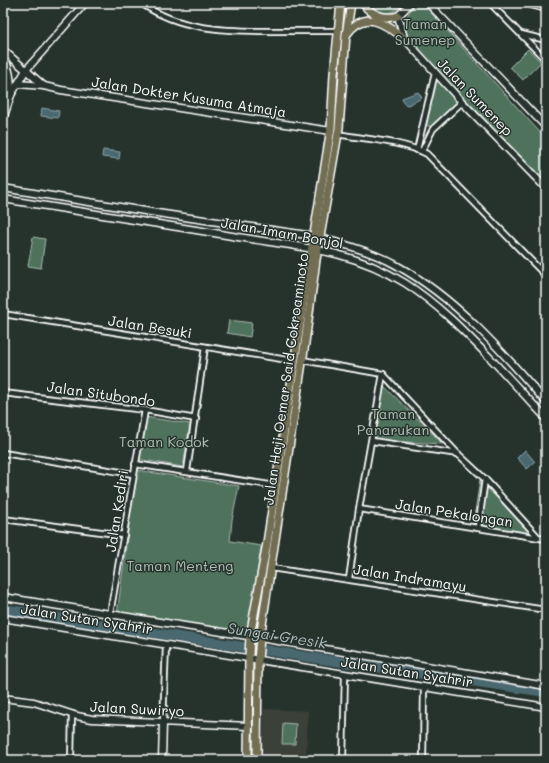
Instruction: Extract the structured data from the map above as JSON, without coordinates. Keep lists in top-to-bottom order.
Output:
{
  "streets": {
    "main road": ["Jalan Haji Oemar Said Cokroaminoto"],
    "street": [
      "Jalan Dokter Kusuma Atmaja",
      "Jalan Sumenep",
      "Jalan Imam Bonjol",
      "Jalan Besuki",
      "Jalan Situbondo",
      "Jalan Kediri",
      "Jalan Pekalongan",
      "Jalan Indramayu",
      "Jalan Sutan Syahrir",
      "Jalan Suwiryo"
    ]
  },
  "crossings": [
    ["Jalan Dokter Kusuma Atmaja", "Jalan Haji Oemar Said Cokroaminoto"],
    ["Jalan Imam Bonjol", "Jalan Haji Oemar Said Cokroaminoto"],
    ["Jalan Besuki", "Jalan Haji Oemar Said Cokroaminoto"],
    ["Jalan Haji Oemar Said Cokroaminoto", "Jalan Indramayu"],
    ["Jalan Haji Oemar Said Cokroaminoto", "Jalan Sutan Syahrir"],
    ["Jalan Haji Oemar Said Cokroaminoto", "Jalan Suwiryo"],
    ["Jalan Situbondo", "Jalan Kediri"]
  ],
  "water": ["Sungai Gresik"],
  "parks": [
    "Taman Sumenep",
    "Taman Panarukan",
    "Taman Kodok",
    "Taman Menteng"
  ]
}
